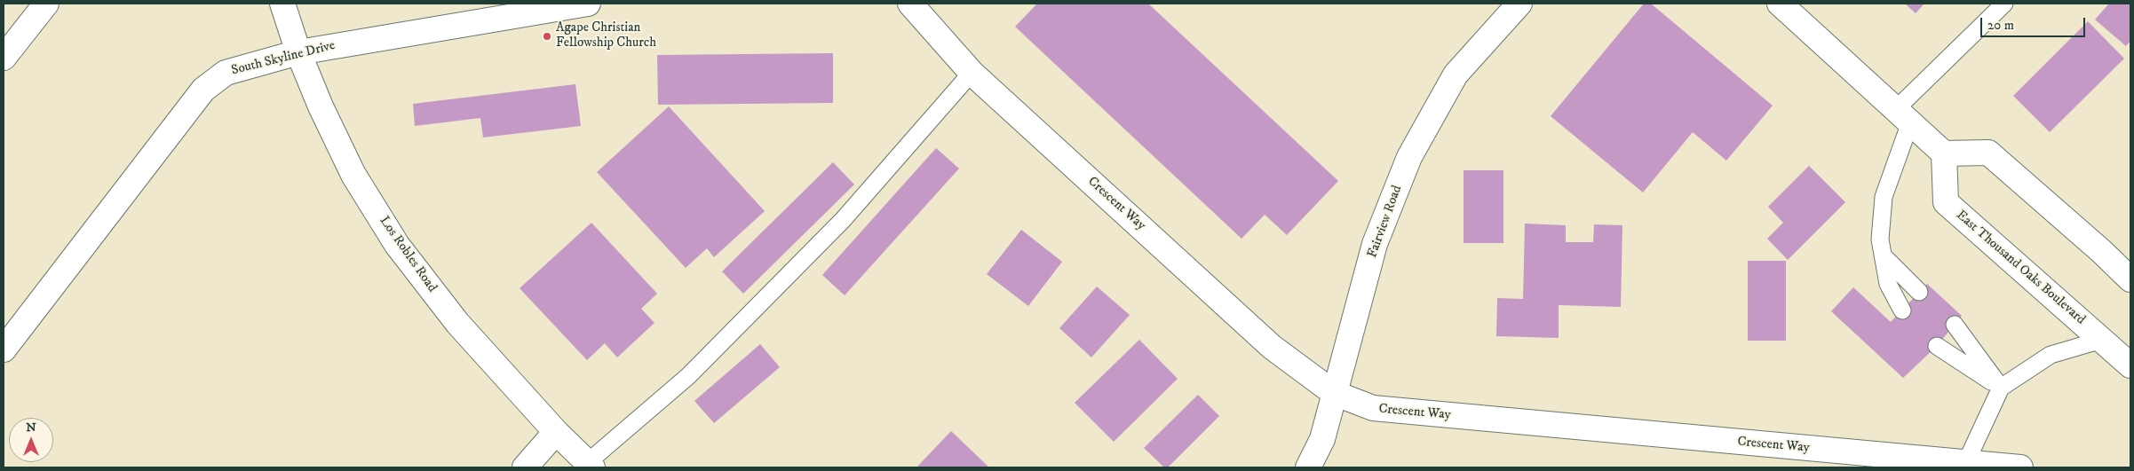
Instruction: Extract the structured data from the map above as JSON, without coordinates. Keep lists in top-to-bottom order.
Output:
{
  "streets": {
    "street": [
      "South Skyline Drive",
      "Crescent Way",
      "Fairview Road",
      "Los Robles Road",
      "East Thousand Oaks Boulevard"
    ]
  },
  "crossings": [
    ["South Skyline Drive", "Los Robles Road"],
    ["Crescent Way", "Fairview Road"]
  ],
  "places": ["Agape Christian Fellowship Church"],
  "scale_bar": "20 m",
  "north": "top"
}
